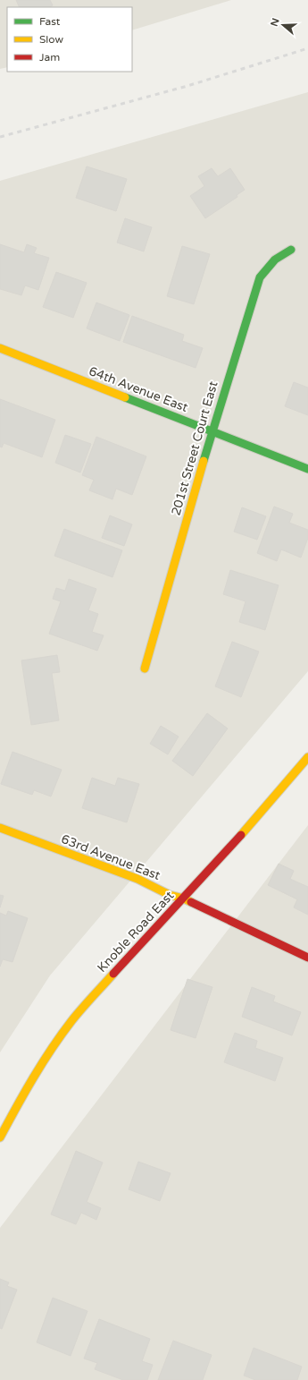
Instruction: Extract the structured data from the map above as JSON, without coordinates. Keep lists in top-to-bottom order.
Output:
{
  "streets": {
    "street": [
      "64th Avenue East",
      "201st Street Court East",
      "63rd Avenue East",
      "Knoble Road East"
    ]
  },
  "crossings": [
    ["64th Avenue East", "201st Street Court East"],
    ["63rd Avenue East", "Knoble Road East"]
  ],
  "legend": ["Fast", "Slow", "Jam"],
  "north": "left"
}
